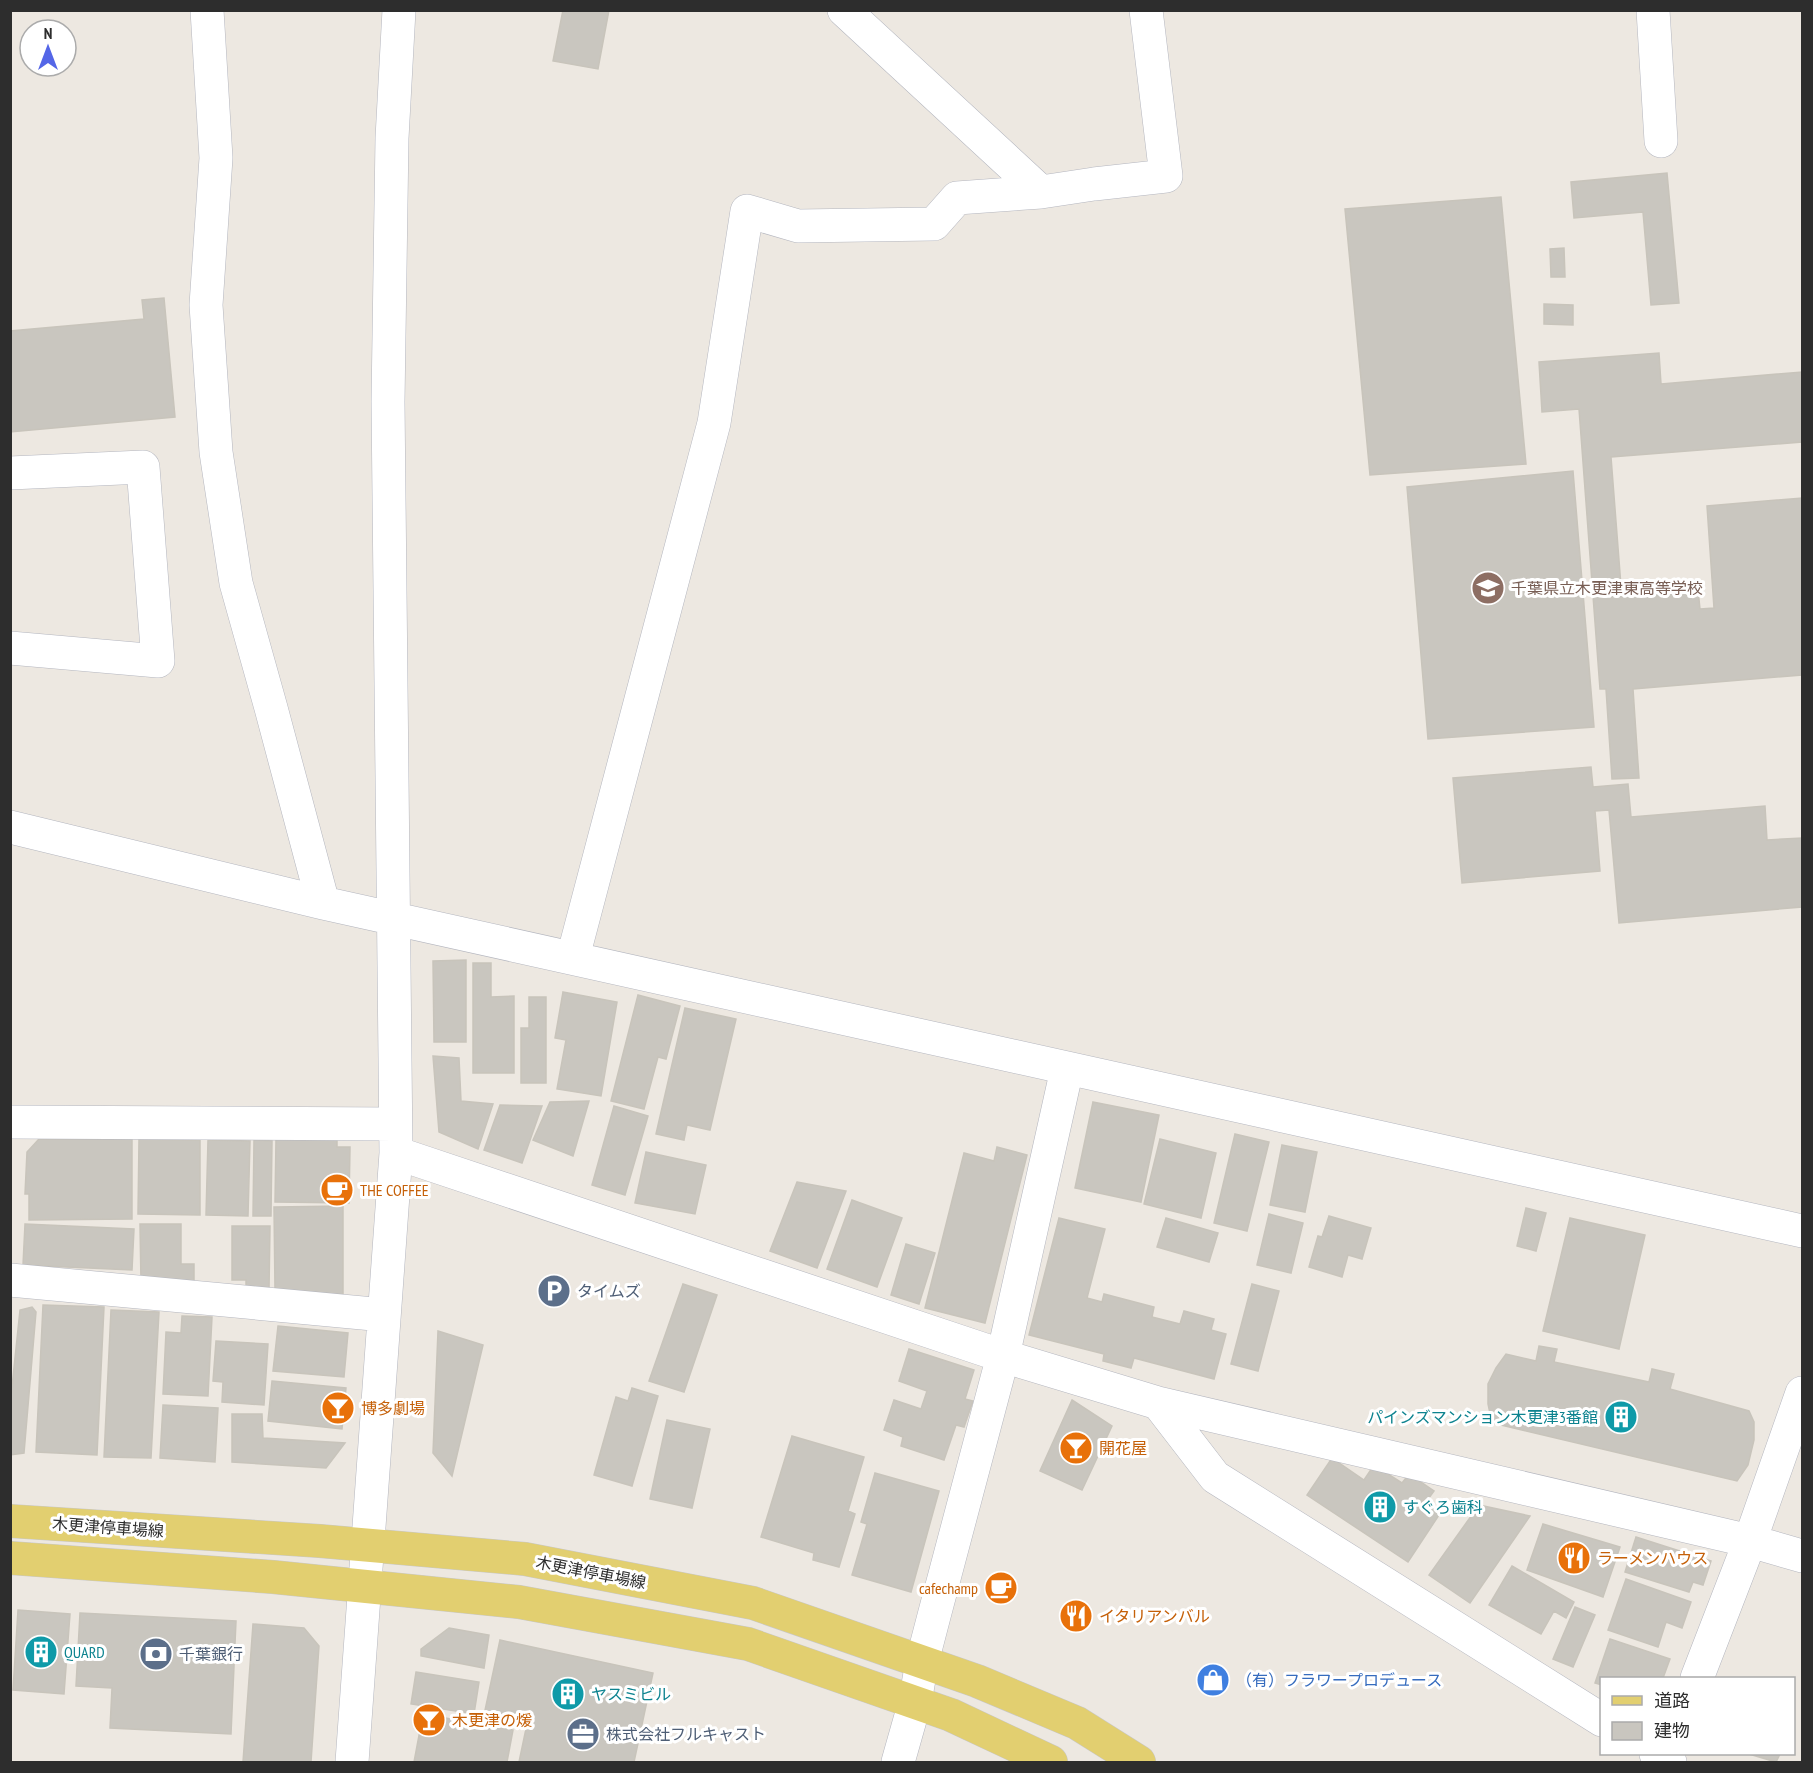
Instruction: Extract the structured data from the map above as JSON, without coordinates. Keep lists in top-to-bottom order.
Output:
{
  "streets": {
    "main road": ["木更津停車場線"]
  },
  "places": {
    "school or university": ["千葉県立木更津東高等学校"],
    "cafe": ["THE COFFEE", "cafechamp"],
    "parking": ["タイムズ"],
    "bar": ["博多劇場", "開花屋", "木更津の煖"],
    "building": [
      "パインズマンション木更津3番館",
      "すぐろ歯科",
      "QUARD",
      "ヤスミビル"
    ],
    "restaurant": ["ラーメンハウス", "イタリアンバル"],
    "bank": ["千葉銀行"],
    "shop": ["（有）フラワープロデュース"],
    "office": ["株式会社フルキャスト"]
  },
  "legend": ["道路", "建物"],
  "north": "top"
}
